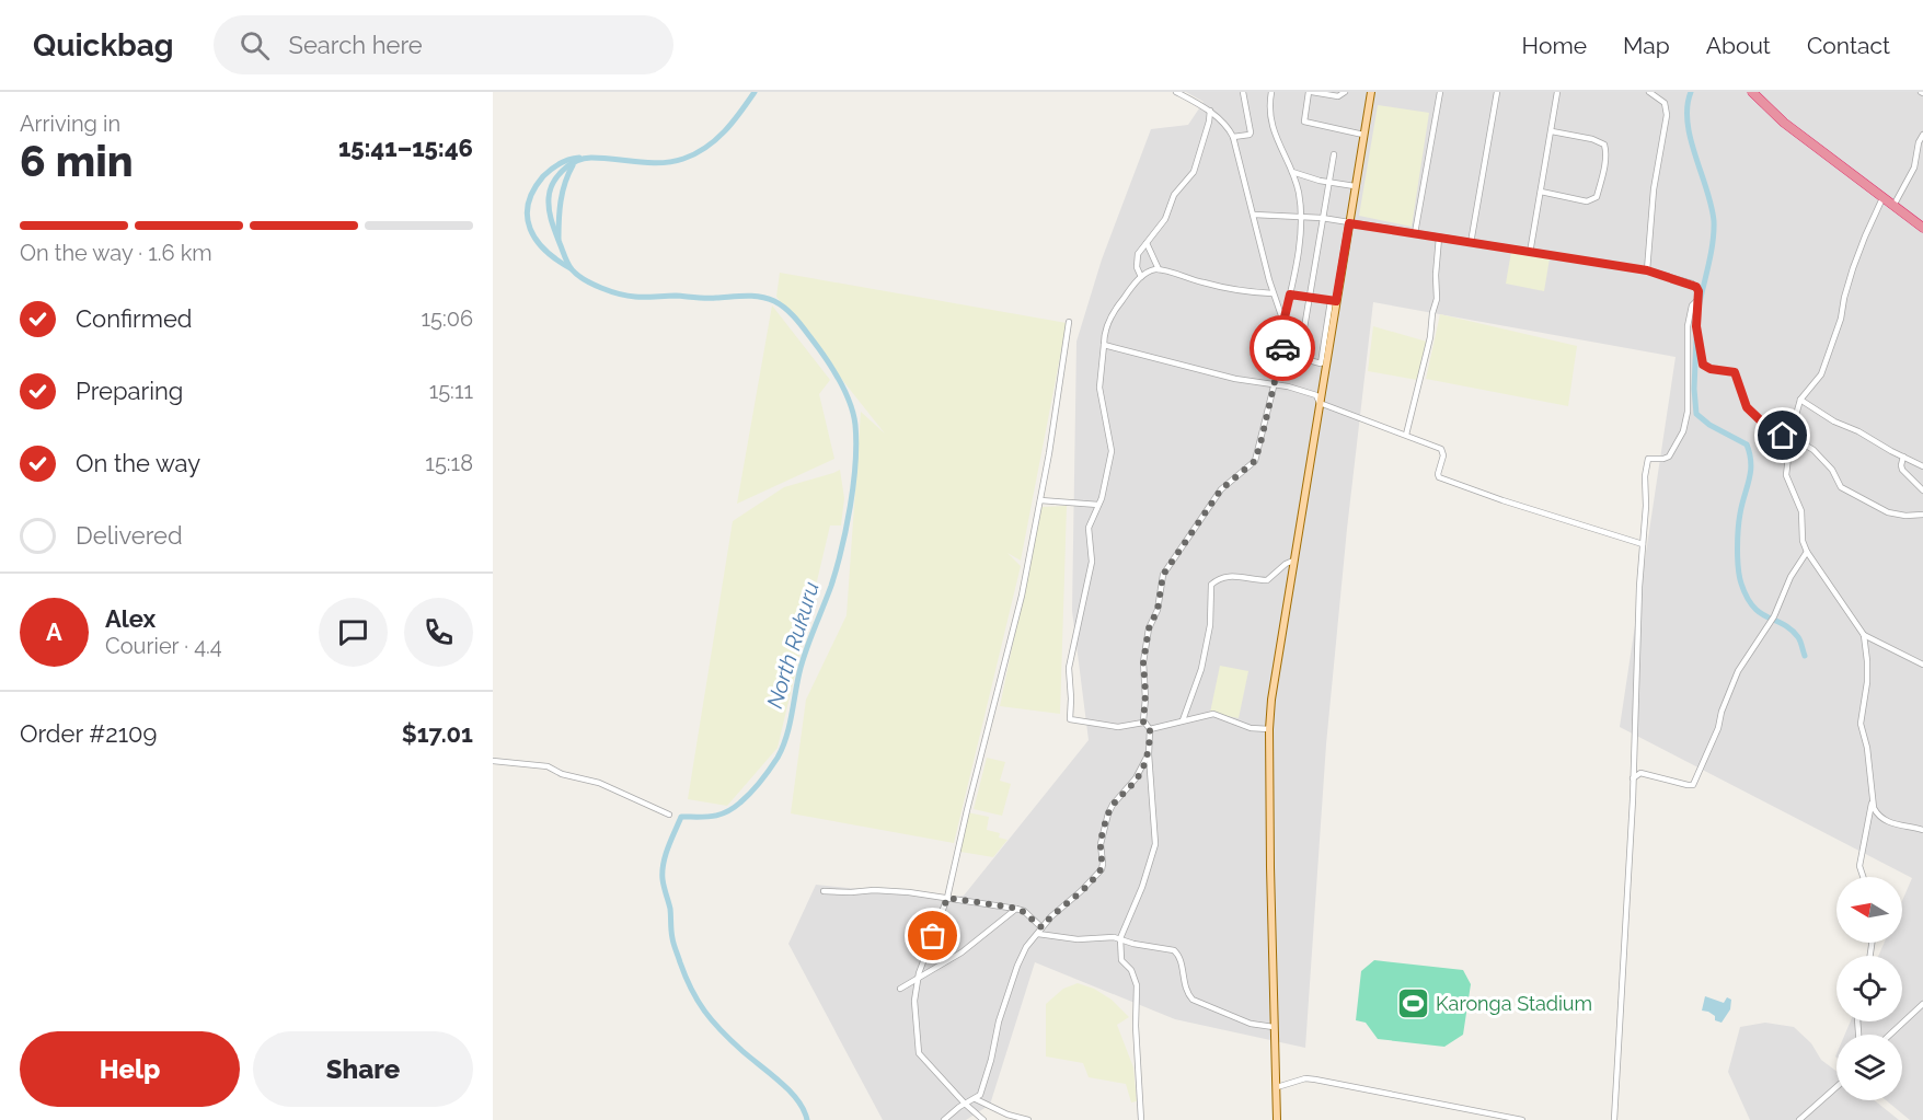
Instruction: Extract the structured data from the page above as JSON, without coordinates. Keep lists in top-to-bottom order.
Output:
{
  "water": ["North Rukuru"],
  "places": {
    "sports": ["Karonga Stadium"]
  },
  "north": "left",
  "page": {
    "header": "Quickbag",
    "search": "Search here",
    "nav": [
      "Home",
      "Map",
      "About",
      "Contact"
    ],
    "heading": ["6 min", "Arriving in", "15:41–15:46"],
    "panel": [
      "Alex",
      "Courier · 4.4",
      "Order #2109",
      "$17.01"
    ],
    "bar": "On the way · 1.6 km",
    "list": [
      ["Confirmed", "15:06"],
      ["Preparing", "15:11"],
      ["On the way", "15:18"],
      "Delivered"
    ],
    "round": "A",
    "buttons": ["Help", "Share"]
  }
}
